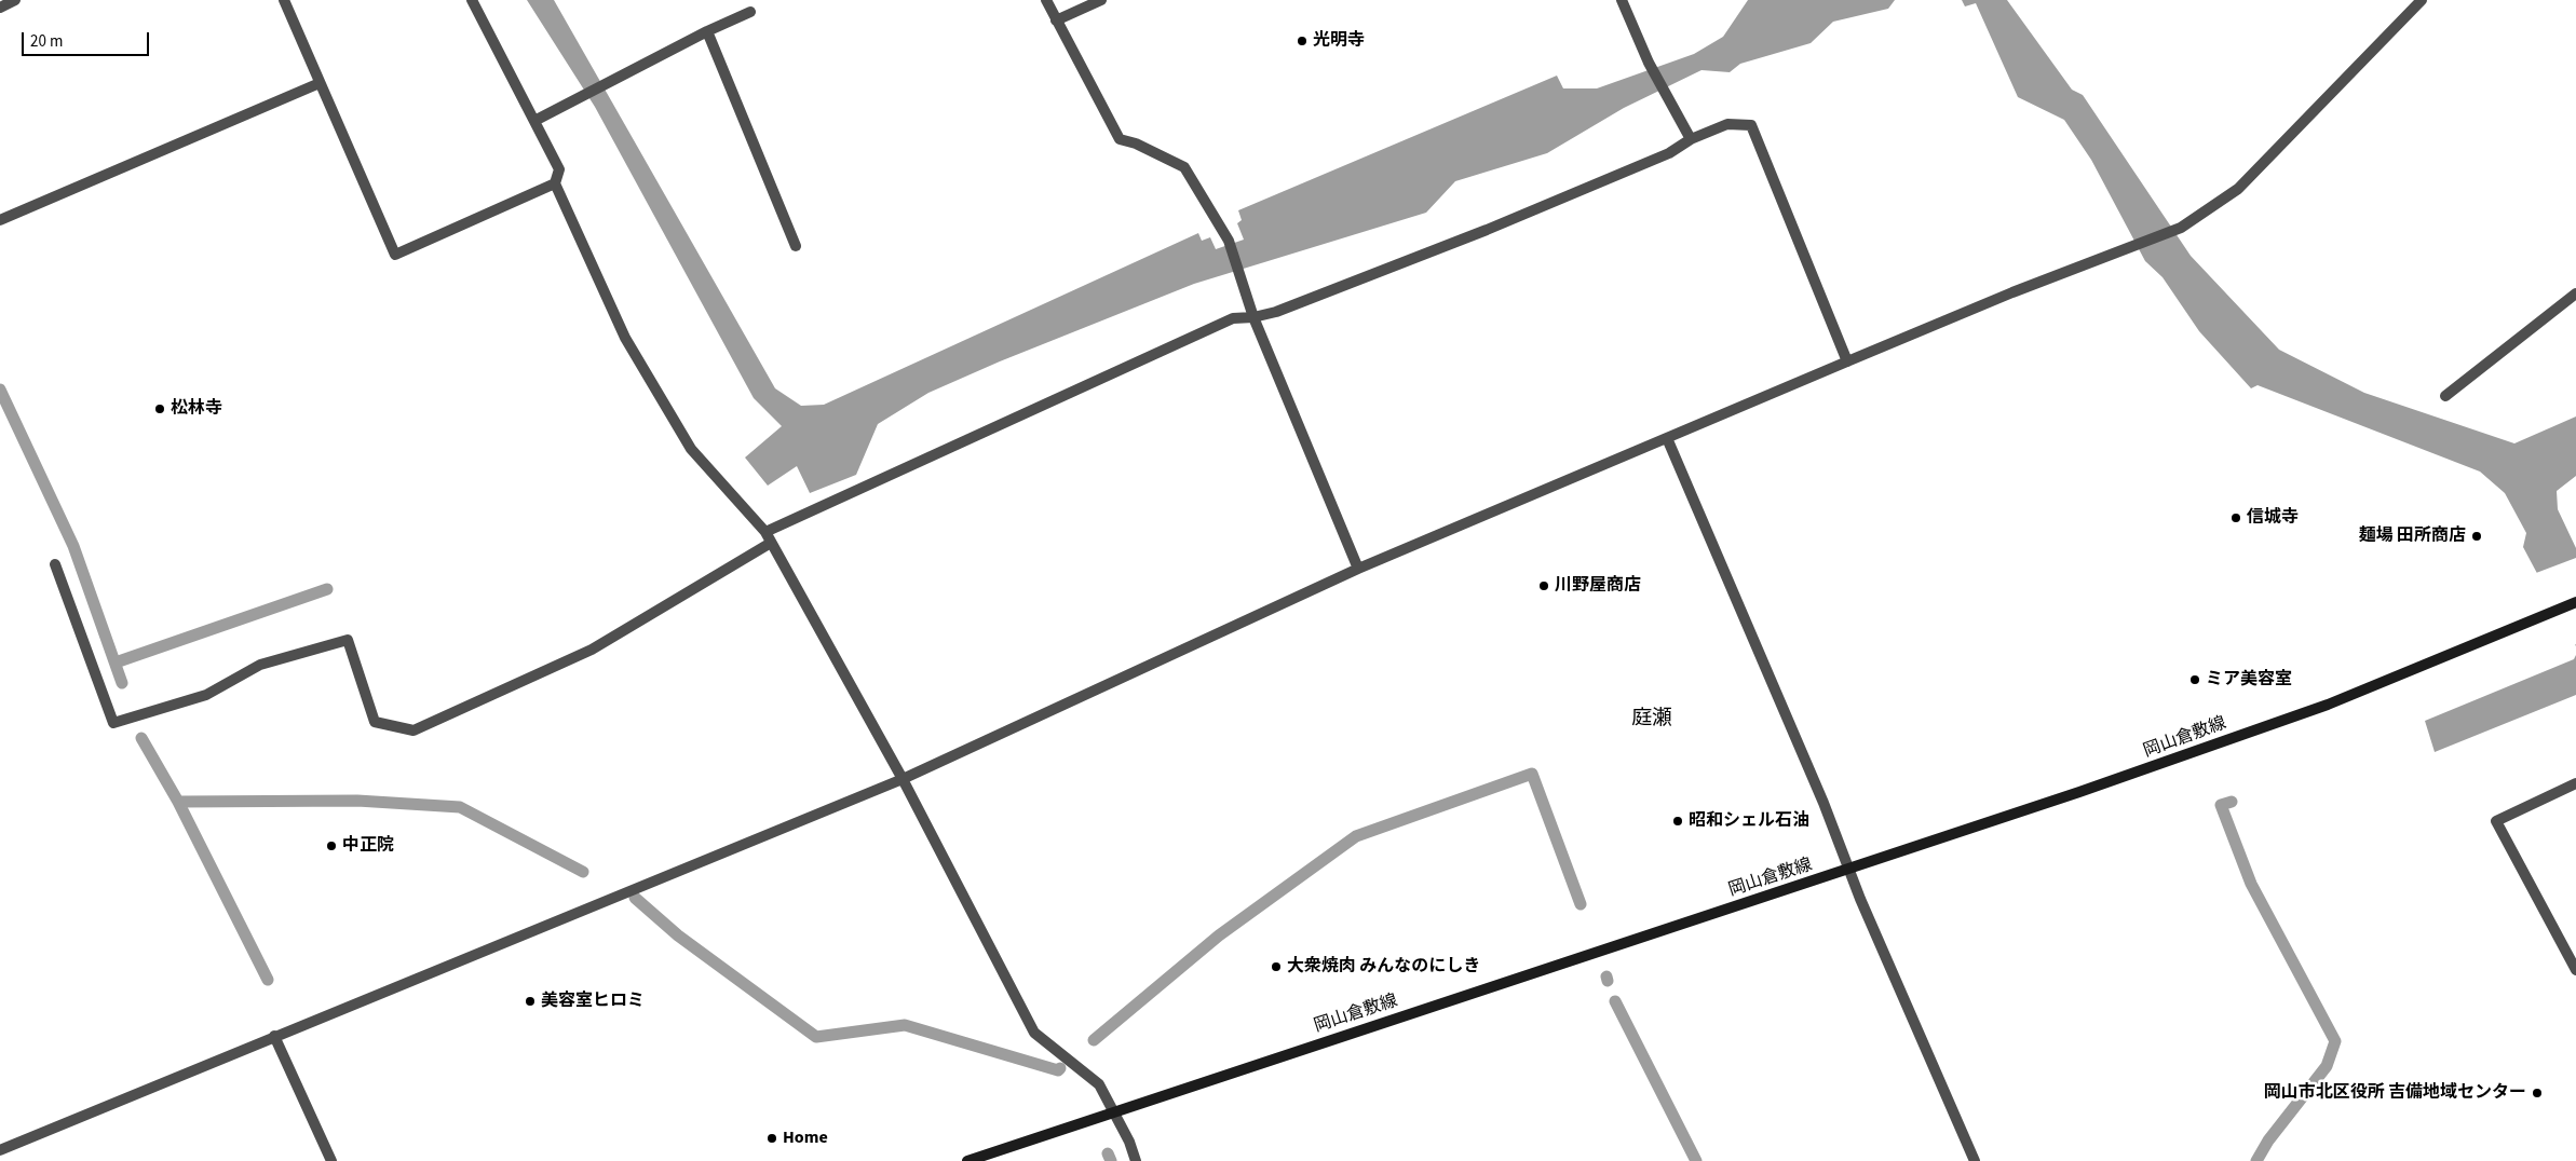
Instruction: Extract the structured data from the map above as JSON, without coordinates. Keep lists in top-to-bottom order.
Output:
{
  "streets": {
    "main road": ["岡山倉敷線"]
  },
  "districts": ["庭瀬"],
  "places": [
    "光明寺",
    "松林寺",
    "信城寺",
    "麺場 田所商店",
    "川野屋商店",
    "ミア美容室",
    "昭和シェル石油",
    "中正院",
    "大衆焼肉 みんなのにしき",
    "美容室ヒロミ",
    "岡山市北区役所 吉備地域センター",
    "Home"
  ],
  "scale_bar": "20 m"
}
